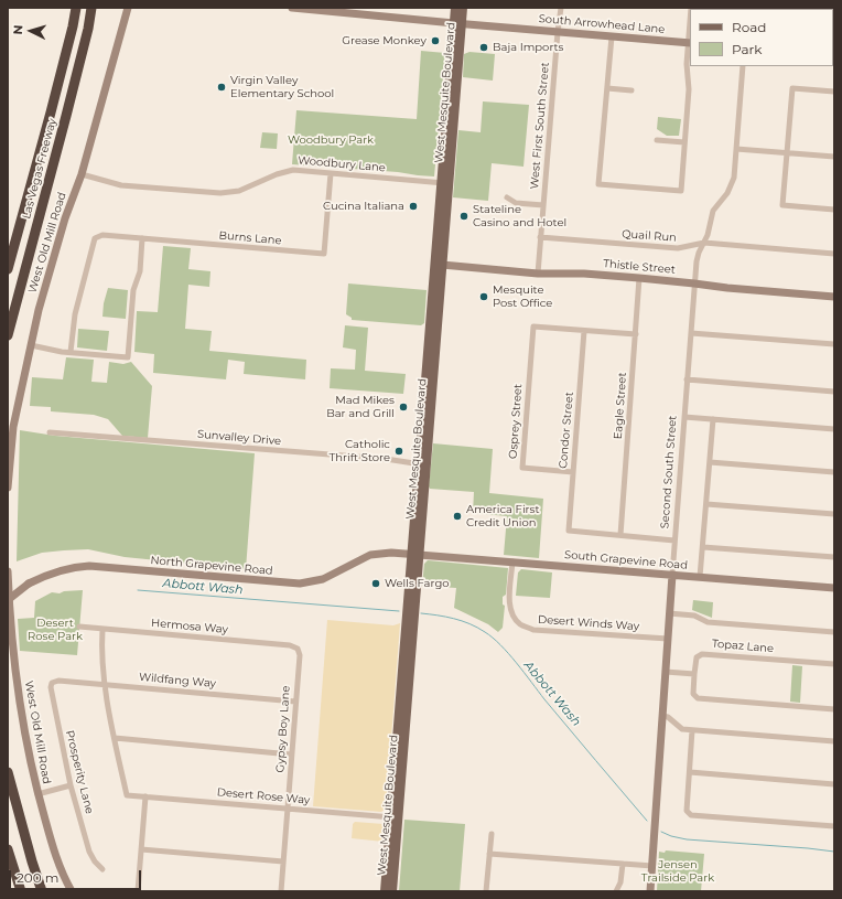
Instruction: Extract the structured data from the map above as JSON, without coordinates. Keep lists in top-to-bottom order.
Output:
{
  "streets": {
    "highway": ["Las Vegas Freeway"],
    "main road": ["West Mesquite Boulevard"],
    "street": [
      "South Arrowhead Lane",
      "West First South Street",
      "Woodbury Lane",
      "Quail Run",
      "Burns Lane",
      "West Old Mill Road",
      "Thistle Street",
      "Eagle Street",
      "Osprey Street",
      "Condor Street",
      "Sunvalley Drive",
      "Second South Street",
      "South Grapevine Road",
      "North Grapevine Road",
      "Desert Winds Way",
      "Hermosa Way",
      "Topaz Lane",
      "Wildfang Way",
      "Gypsy Boy Lane",
      "Prosperity Lane",
      "Desert Rose Way"
    ]
  },
  "crossings": [
    ["South Arrowhead Lane", "West Mesquite Boulevard"],
    ["South Arrowhead Lane", "West First South Street"],
    ["West Mesquite Boulevard", "Woodbury Lane"],
    ["West Mesquite Boulevard", "Thistle Street"],
    ["West Mesquite Boulevard", "Sunvalley Drive"],
    ["West Mesquite Boulevard", "South Grapevine Road"],
    ["West Mesquite Boulevard", "North Grapevine Road"],
    ["West Mesquite Boulevard", "Desert Rose Way"],
    ["West First South Street", "Quail Run"],
    ["West First South Street", "Thistle Street"],
    ["Woodbury Lane", "Burns Lane"],
    ["Woodbury Lane", "West Old Mill Road"],
    ["Quail Run", "Second South Street"],
    ["Thistle Street", "Eagle Street"],
    ["Thistle Street", "Second South Street"],
    ["Eagle Street", "Condor Street"],
    ["Osprey Street", "Condor Street"],
    ["Second South Street", "South Grapevine Road"],
    ["Second South Street", "Desert Winds Way"],
    ["South Grapevine Road", "North Grapevine Road"],
    ["South Grapevine Road", "Desert Winds Way"],
    ["Hermosa Way", "Gypsy Boy Lane"],
    ["Wildfang Way", "Gypsy Boy Lane"],
    ["Wildfang Way", "Prosperity Lane"],
    ["Gypsy Boy Lane", "Desert Rose Way"]
  ],
  "water": ["Abbott Wash"],
  "parks": ["Woodbury Park", "Desert Rose Park", "Jensen Trailside Park"],
  "places": [
    "Grease Monkey",
    "Baja Imports",
    "Virgin Valley Elementary School",
    "Cucina Italiana",
    "Stateline Casino and Hotel",
    "Mesquite Post Office",
    "Mad Mikes Bar and Grill",
    "Catholic Thrift Store",
    "America First Credit Union",
    "Wells Fargo"
  ],
  "legend": ["Road", "Park"],
  "scale_bar": "200 m",
  "north": "left"
}
